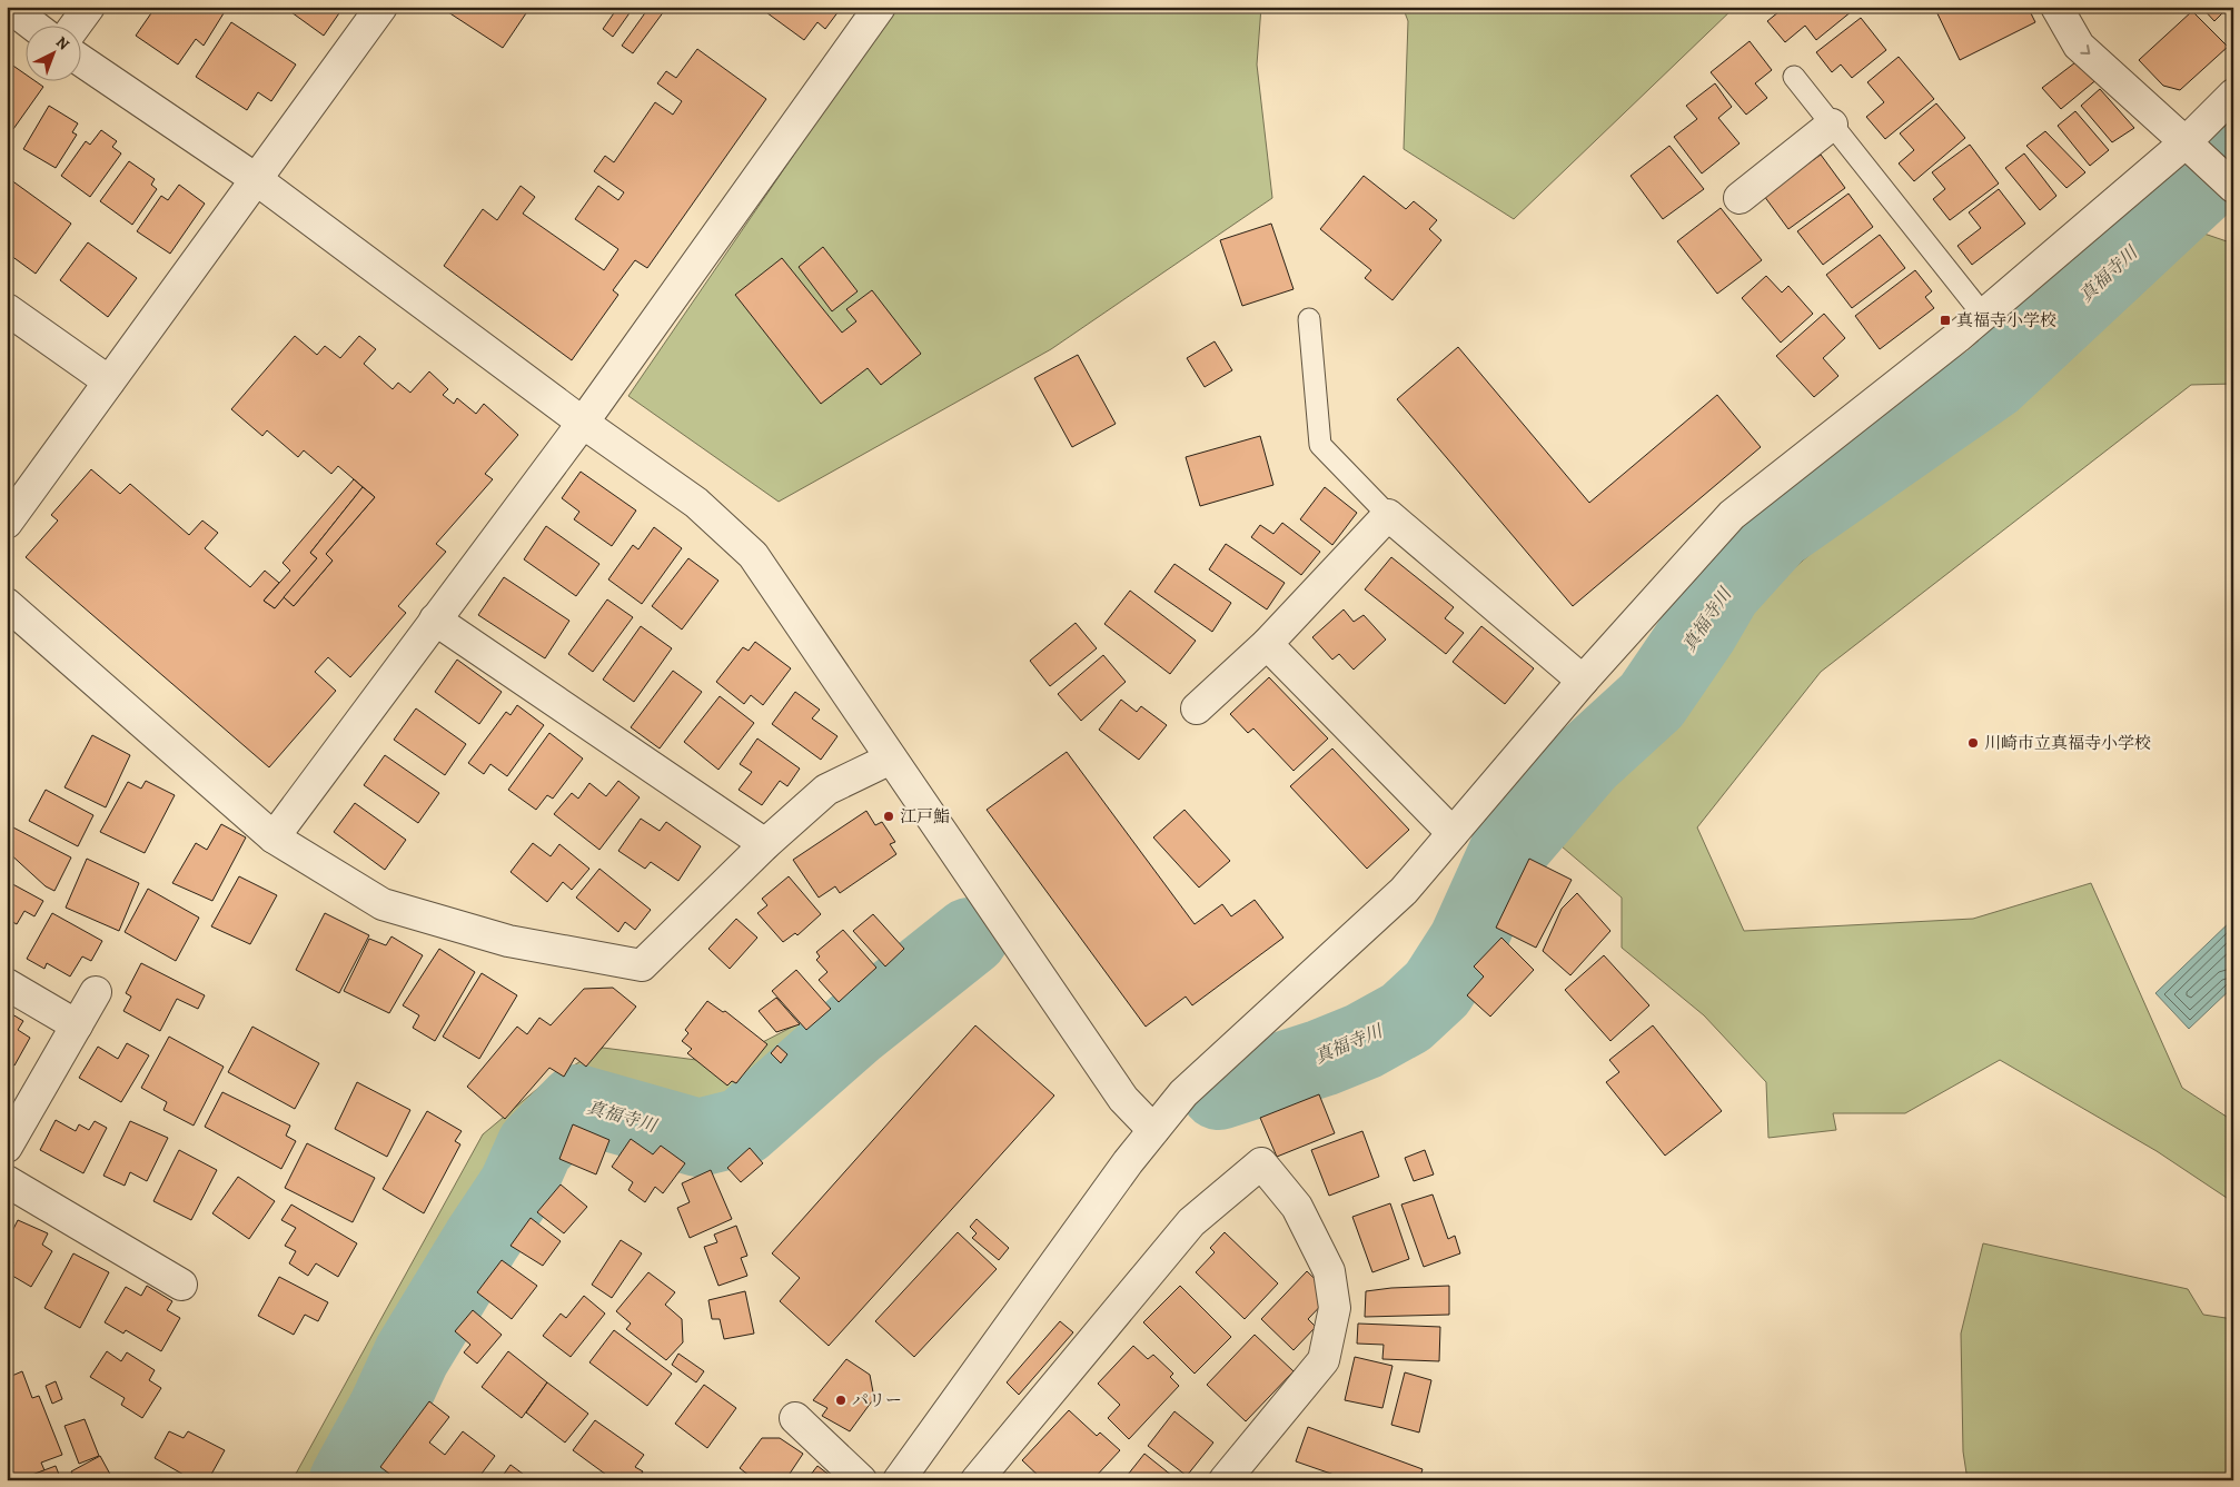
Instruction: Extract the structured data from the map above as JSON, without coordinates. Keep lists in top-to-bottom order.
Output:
{
  "water": ["真福寺川"],
  "places": {
    "transit": ["真福寺小学校"],
    "other": ["川崎市立真福寺小学校", "江戸鮨", "パリー"]
  },
  "north": "top right"
}
